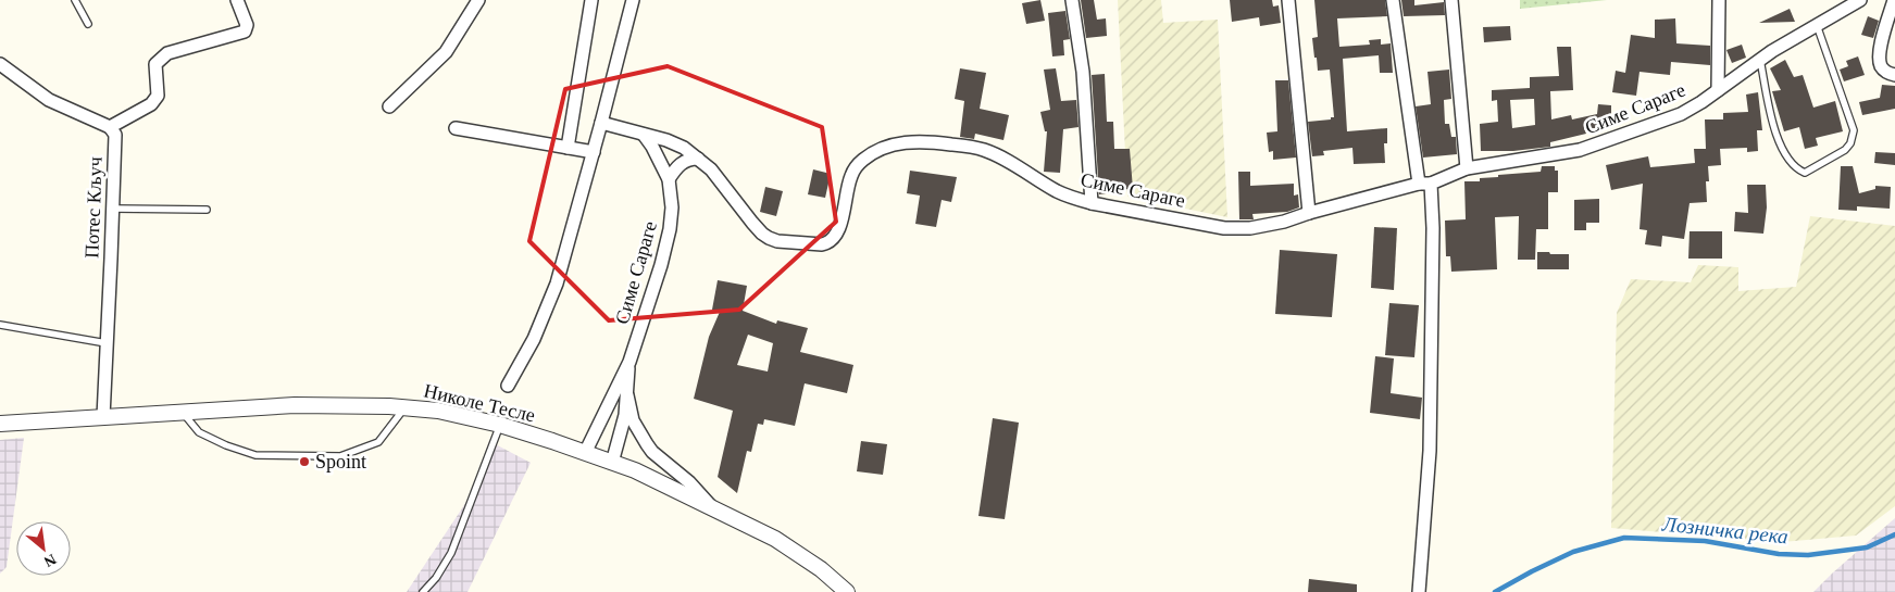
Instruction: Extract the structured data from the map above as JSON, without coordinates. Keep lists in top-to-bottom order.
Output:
{
  "streets": {
    "street": ["Симе Сараге", "Потес Кључ", "Николе Тесле"]
  },
  "crossings": [
    ["Потес Кључ", "Николе Тесле"]
  ],
  "water": ["Лозничка река"],
  "places": ["Spoint"],
  "north": "bottom right"
}
